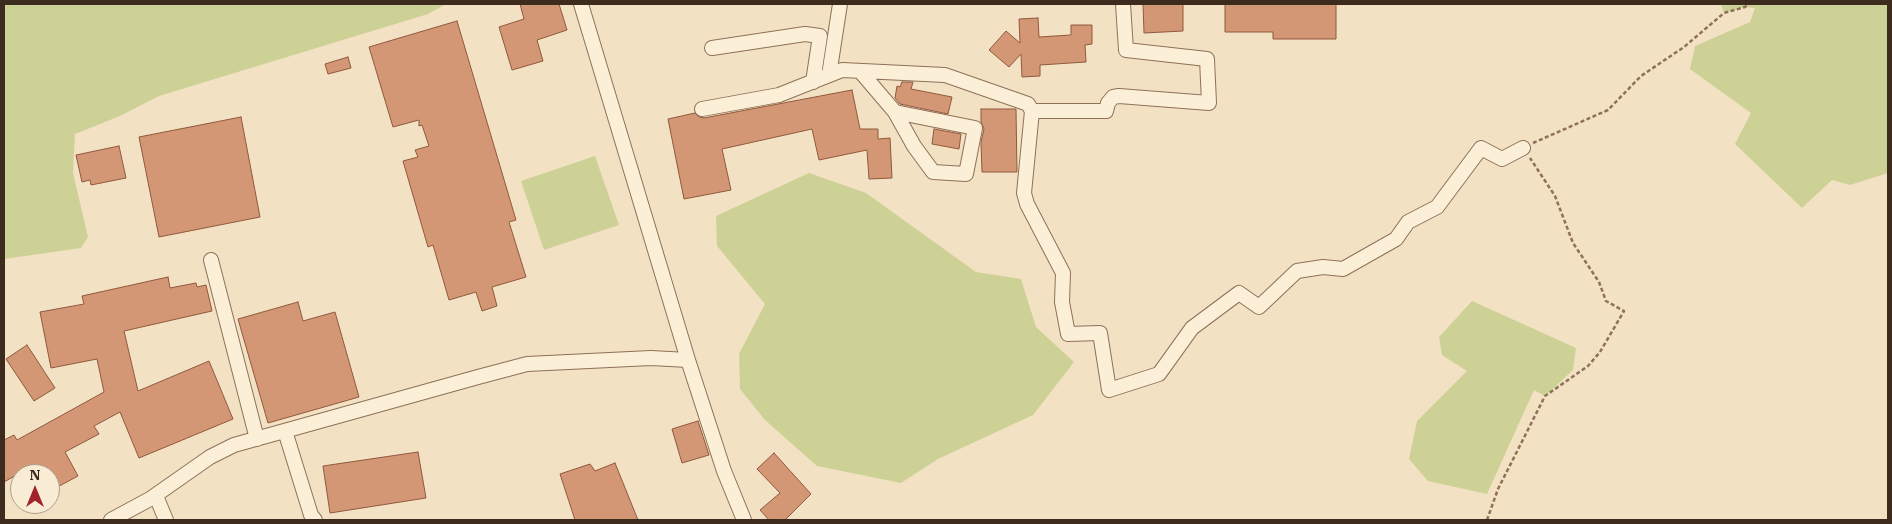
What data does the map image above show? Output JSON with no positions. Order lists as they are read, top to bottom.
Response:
{
  "north": "top"
}
